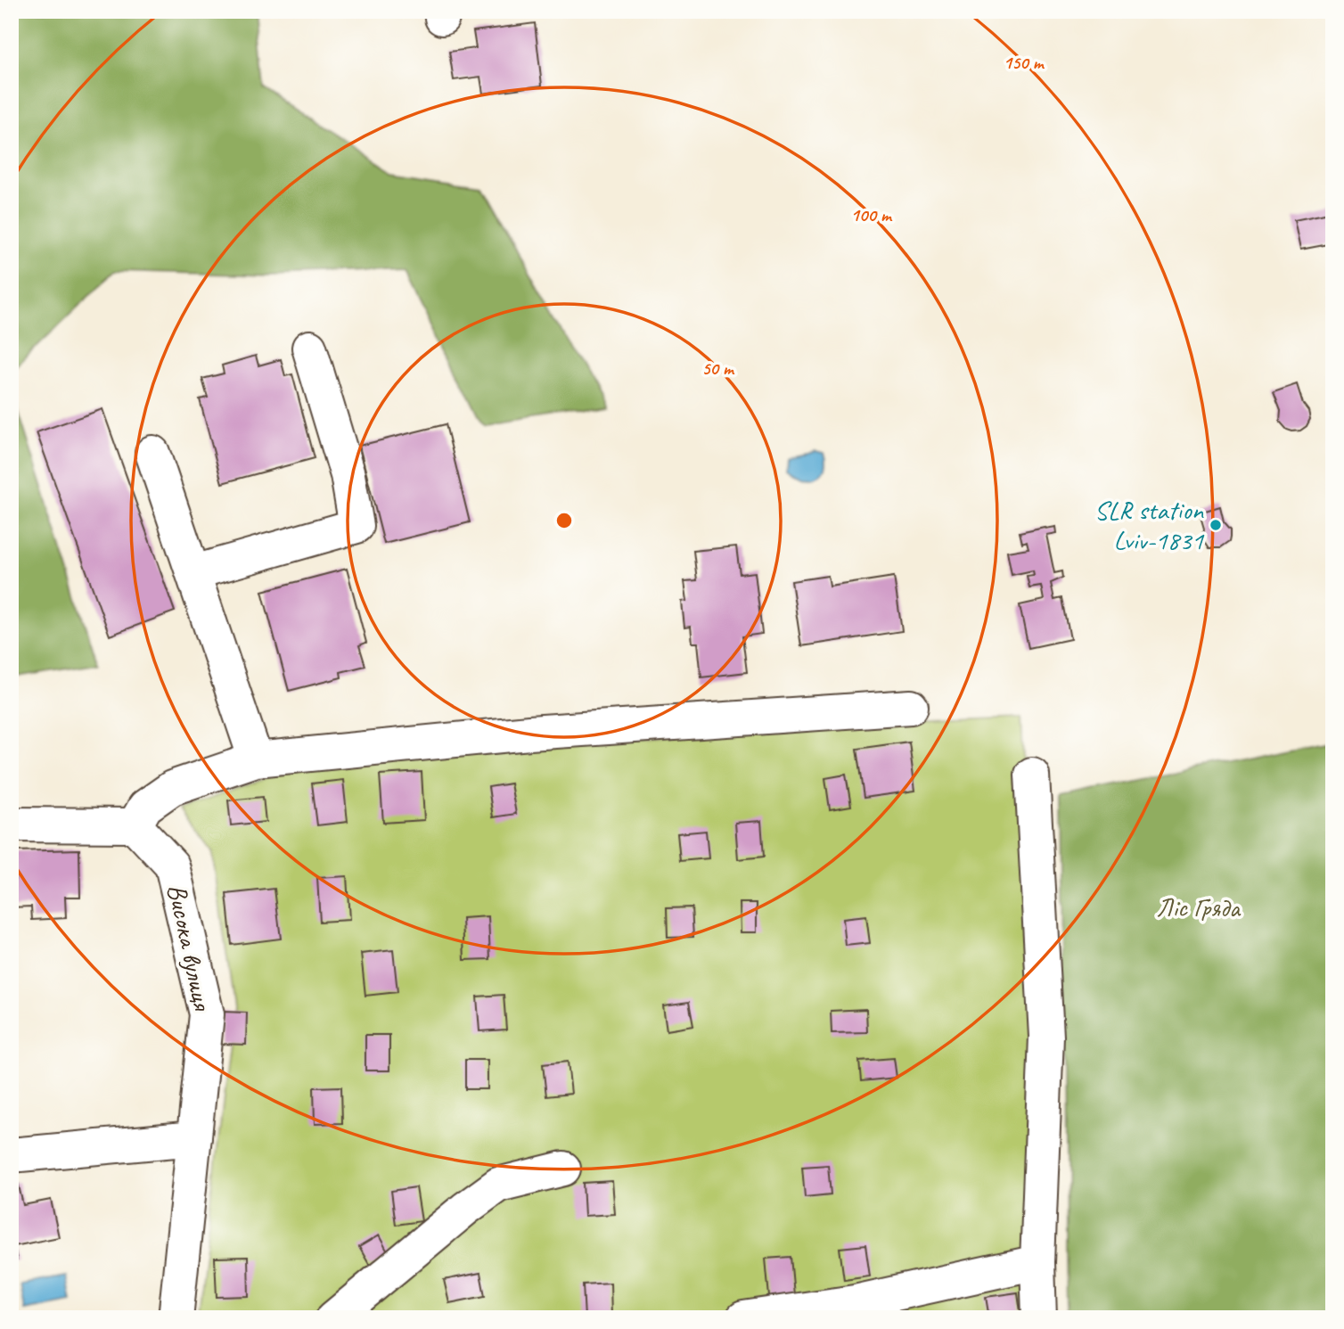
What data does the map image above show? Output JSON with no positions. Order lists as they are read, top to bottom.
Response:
{
  "streets": {
    "street": ["Висока вулиця"]
  },
  "parks": ["Ліс Гряда"],
  "places": ["SLR station Lviv-1831"],
  "rings": ["150 m", "100 m", "50 m"]
}
